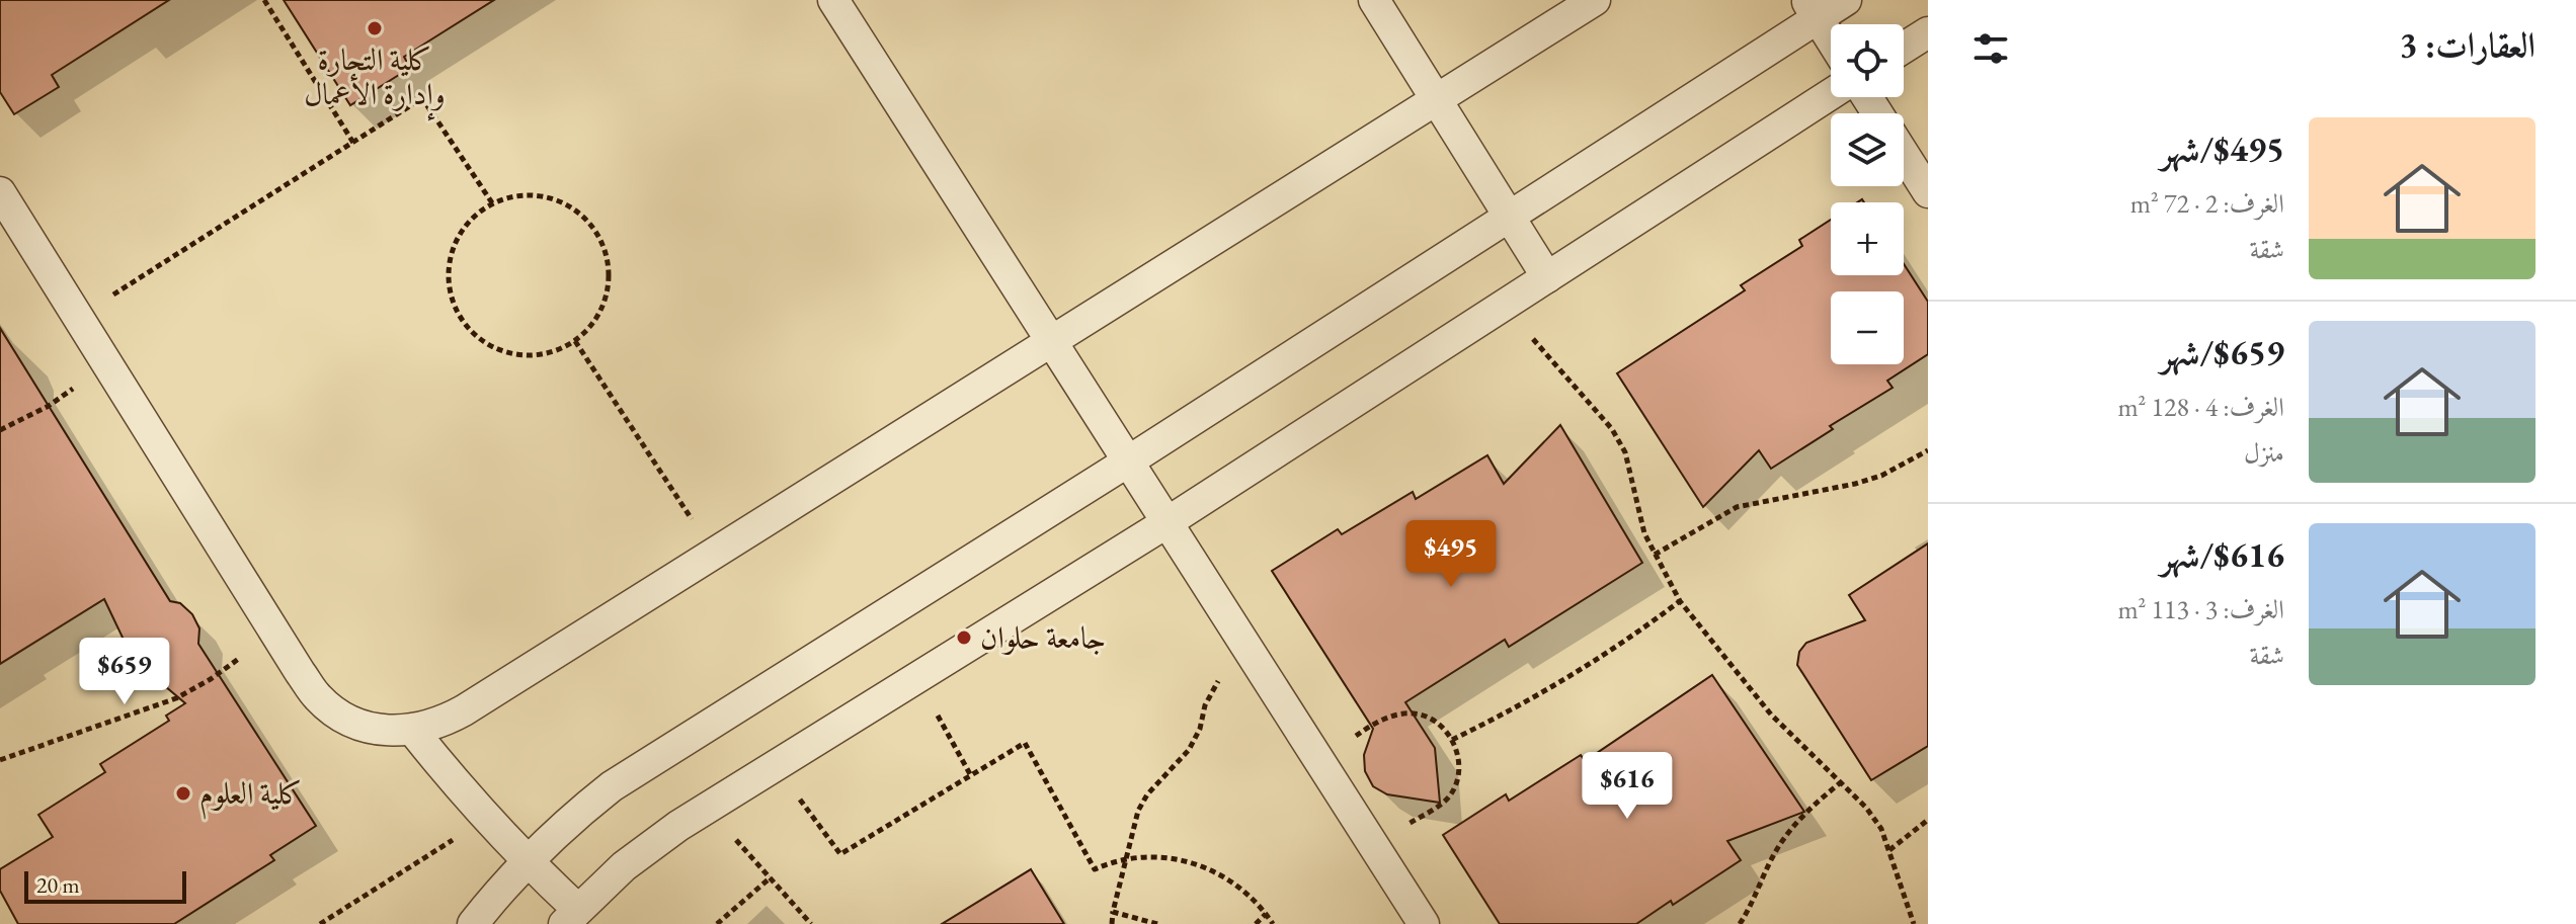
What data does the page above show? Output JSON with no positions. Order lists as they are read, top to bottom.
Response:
{
  "places": ["كلية التجارة وإدارة الأعمال", "جامعة حلوان", "كلية العلوم"],
  "scale_bar": "20 m",
  "page": {
    "heading": "العقارات: 3",
    "map_buttons": ["+", "−"],
    "list": [
      {
        "name": "$495/شهر",
        "note": "الغرف: 2 · 72 m² · شقة"
      },
      {
        "name": "$659/شهر",
        "note": "الغرف: 4 · 128 m² · منزل"
      },
      {
        "name": "$616/شهر",
        "note": "الغرف: 3 · 113 m² · شقة"
      }
    ],
    "price": ["$495", "$659", "$616"],
    "scale": "20 m"
  }
}
